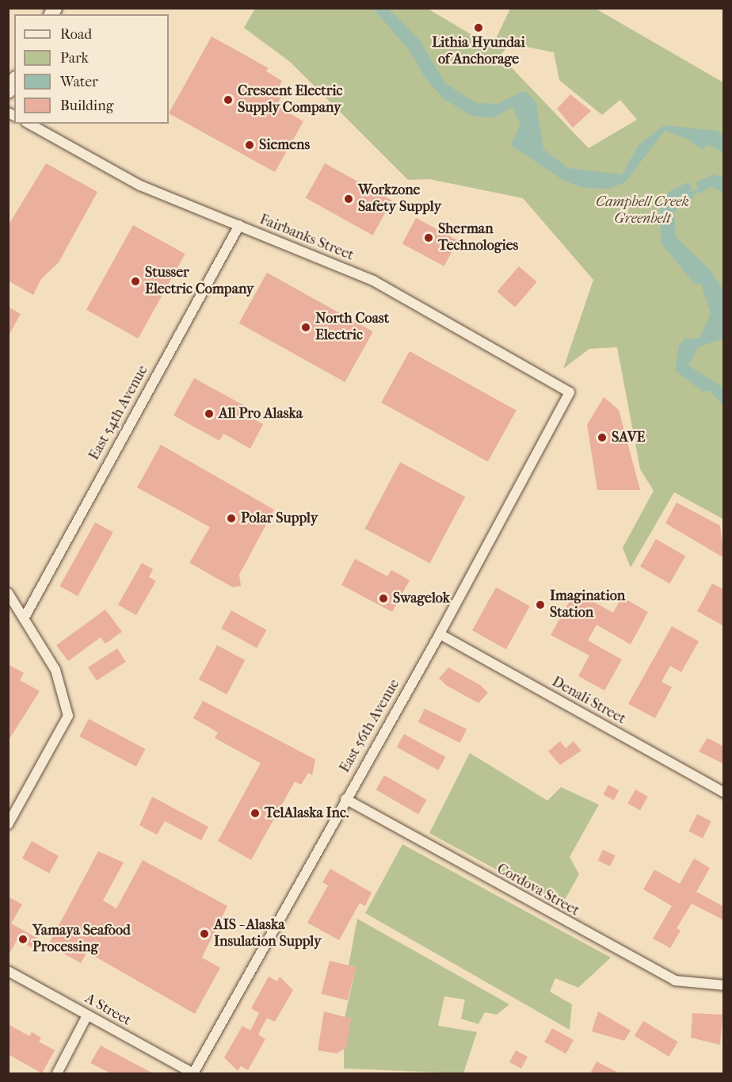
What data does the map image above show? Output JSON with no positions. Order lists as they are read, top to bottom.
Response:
{
  "streets": {
    "street": [
      "Fairbanks Street",
      "East 54th Avenue",
      "Denali Street",
      "East 56th Avenue",
      "Cordova Street",
      "A Street"
    ]
  },
  "crossings": [
    ["Fairbanks Street", "East 54th Avenue"],
    ["Fairbanks Street", "East 56th Avenue"],
    ["Denali Street", "East 56th Avenue"],
    ["East 56th Avenue", "Cordova Street"],
    ["East 56th Avenue", "A Street"]
  ],
  "parks": ["Campbell Creek Greenbelt"],
  "places": [
    "Lithia Hyundai of Anchorage",
    "Crescent Electric Supply Company",
    "Siemens",
    "Workzone Safety Supply",
    "Sherman Technologies",
    "Stusser Electric Company",
    "North Coast Electric",
    "All Pro Alaska",
    "SAVE",
    "Polar Supply",
    "Swagelok",
    "Imagination Station",
    "TelAlaska Inc.",
    "AIS - Alaska Insulation Supply",
    "Yamaya Seafood Processing"
  ],
  "legend": [
    "Road",
    "Park",
    "Water",
    "Building"
  ]
}
